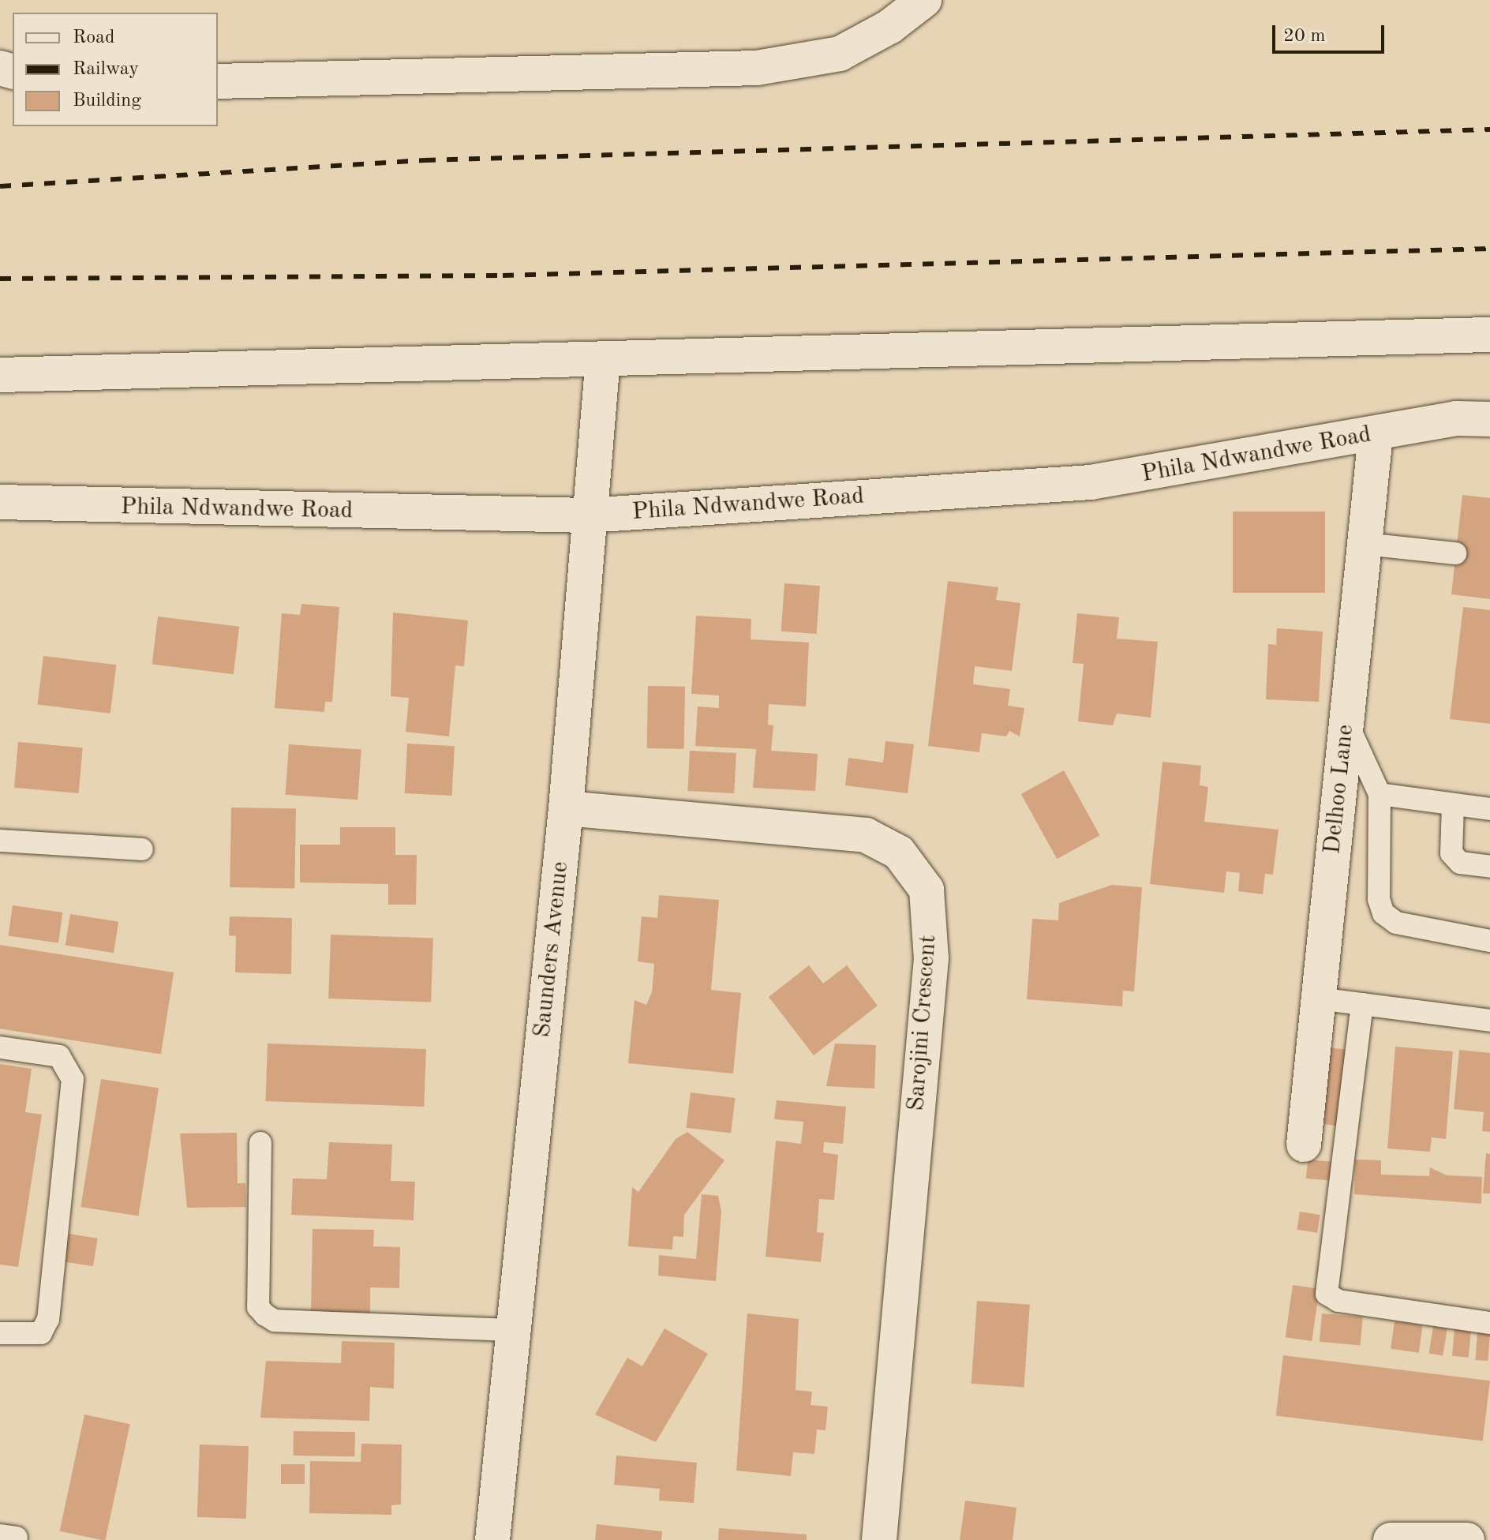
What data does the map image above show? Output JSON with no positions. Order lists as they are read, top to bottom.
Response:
{
  "streets": {
    "street": [
      "Phila Ndwandwe Road",
      "Delhoo Lane",
      "Saunders Avenue",
      "Sarojini Crescent"
    ]
  },
  "crossings": [
    ["Phila Ndwandwe Road", "Delhoo Lane"],
    ["Phila Ndwandwe Road", "Saunders Avenue"],
    ["Saunders Avenue", "Sarojini Crescent"]
  ],
  "legend": ["Road", "Railway", "Building"],
  "scale_bar": "20 m"
}
